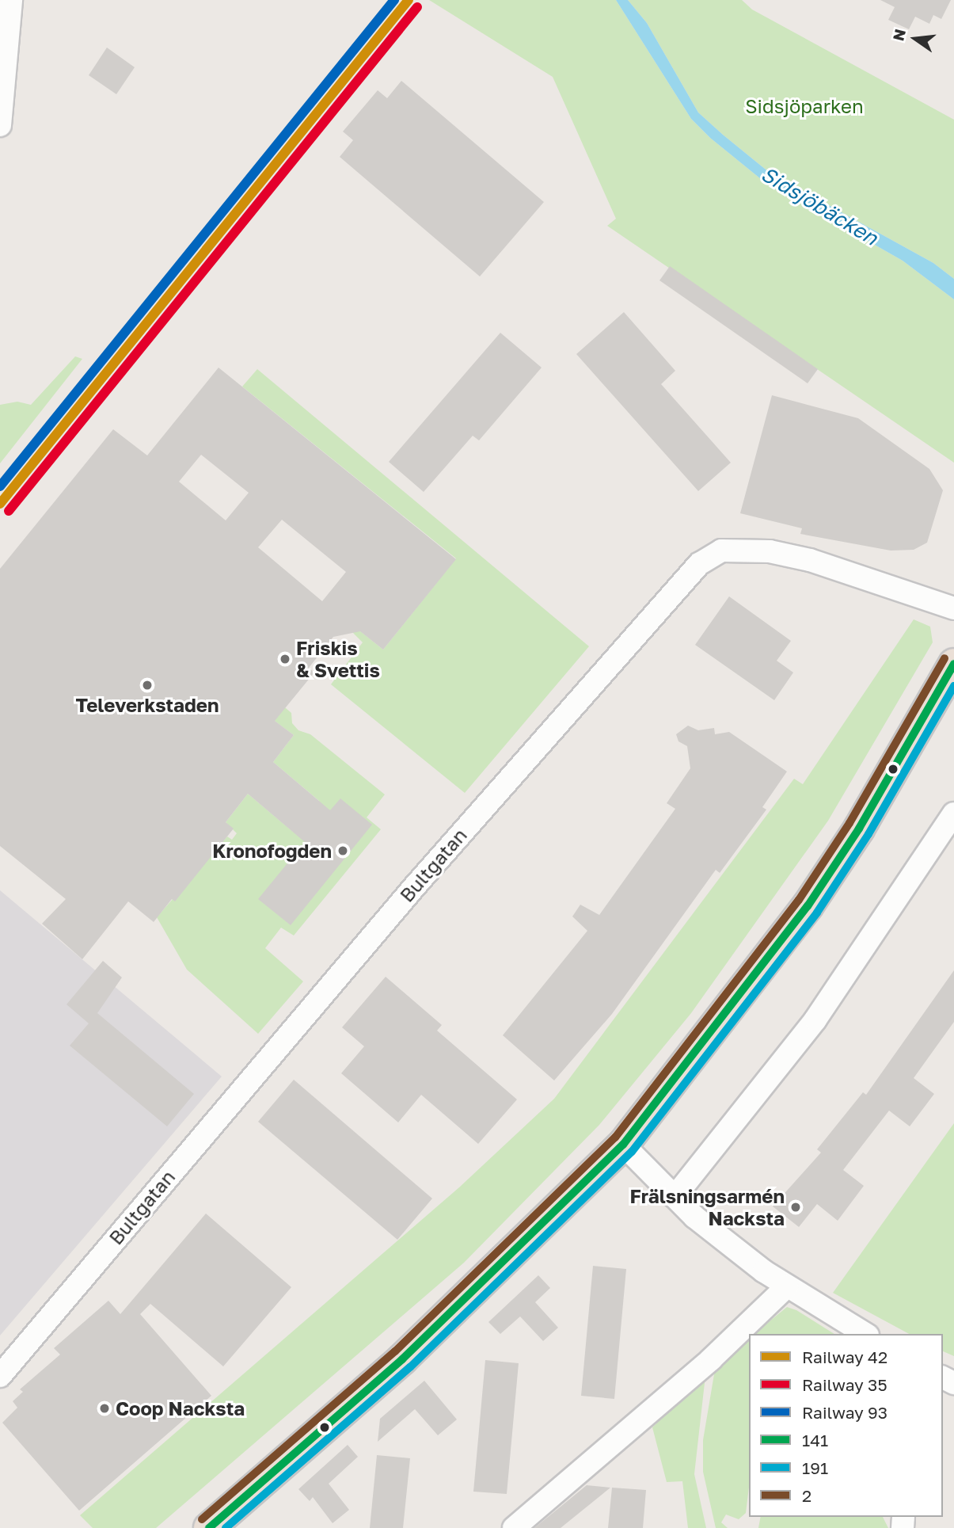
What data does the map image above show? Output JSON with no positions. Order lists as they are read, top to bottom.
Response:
{
  "streets": {
    "street": ["Bultgatan"]
  },
  "water": ["Sidsjöbäcken"],
  "parks": ["Sidsjöparken"],
  "places": [
    "Friskis & Svettis",
    "Televerkstaden",
    "Kronofogden",
    "Frälsningsarmén Nacksta",
    "Coop Nacksta"
  ],
  "lines": [
    "rail line 42",
    "rail line 93",
    "rail line 35",
    "transit line 2",
    "transit line 141",
    "transit line 191"
  ],
  "legend": [
    "Railway 42",
    "Railway 35",
    "Railway 93",
    "141",
    "191",
    "2"
  ],
  "north": "left"
}
